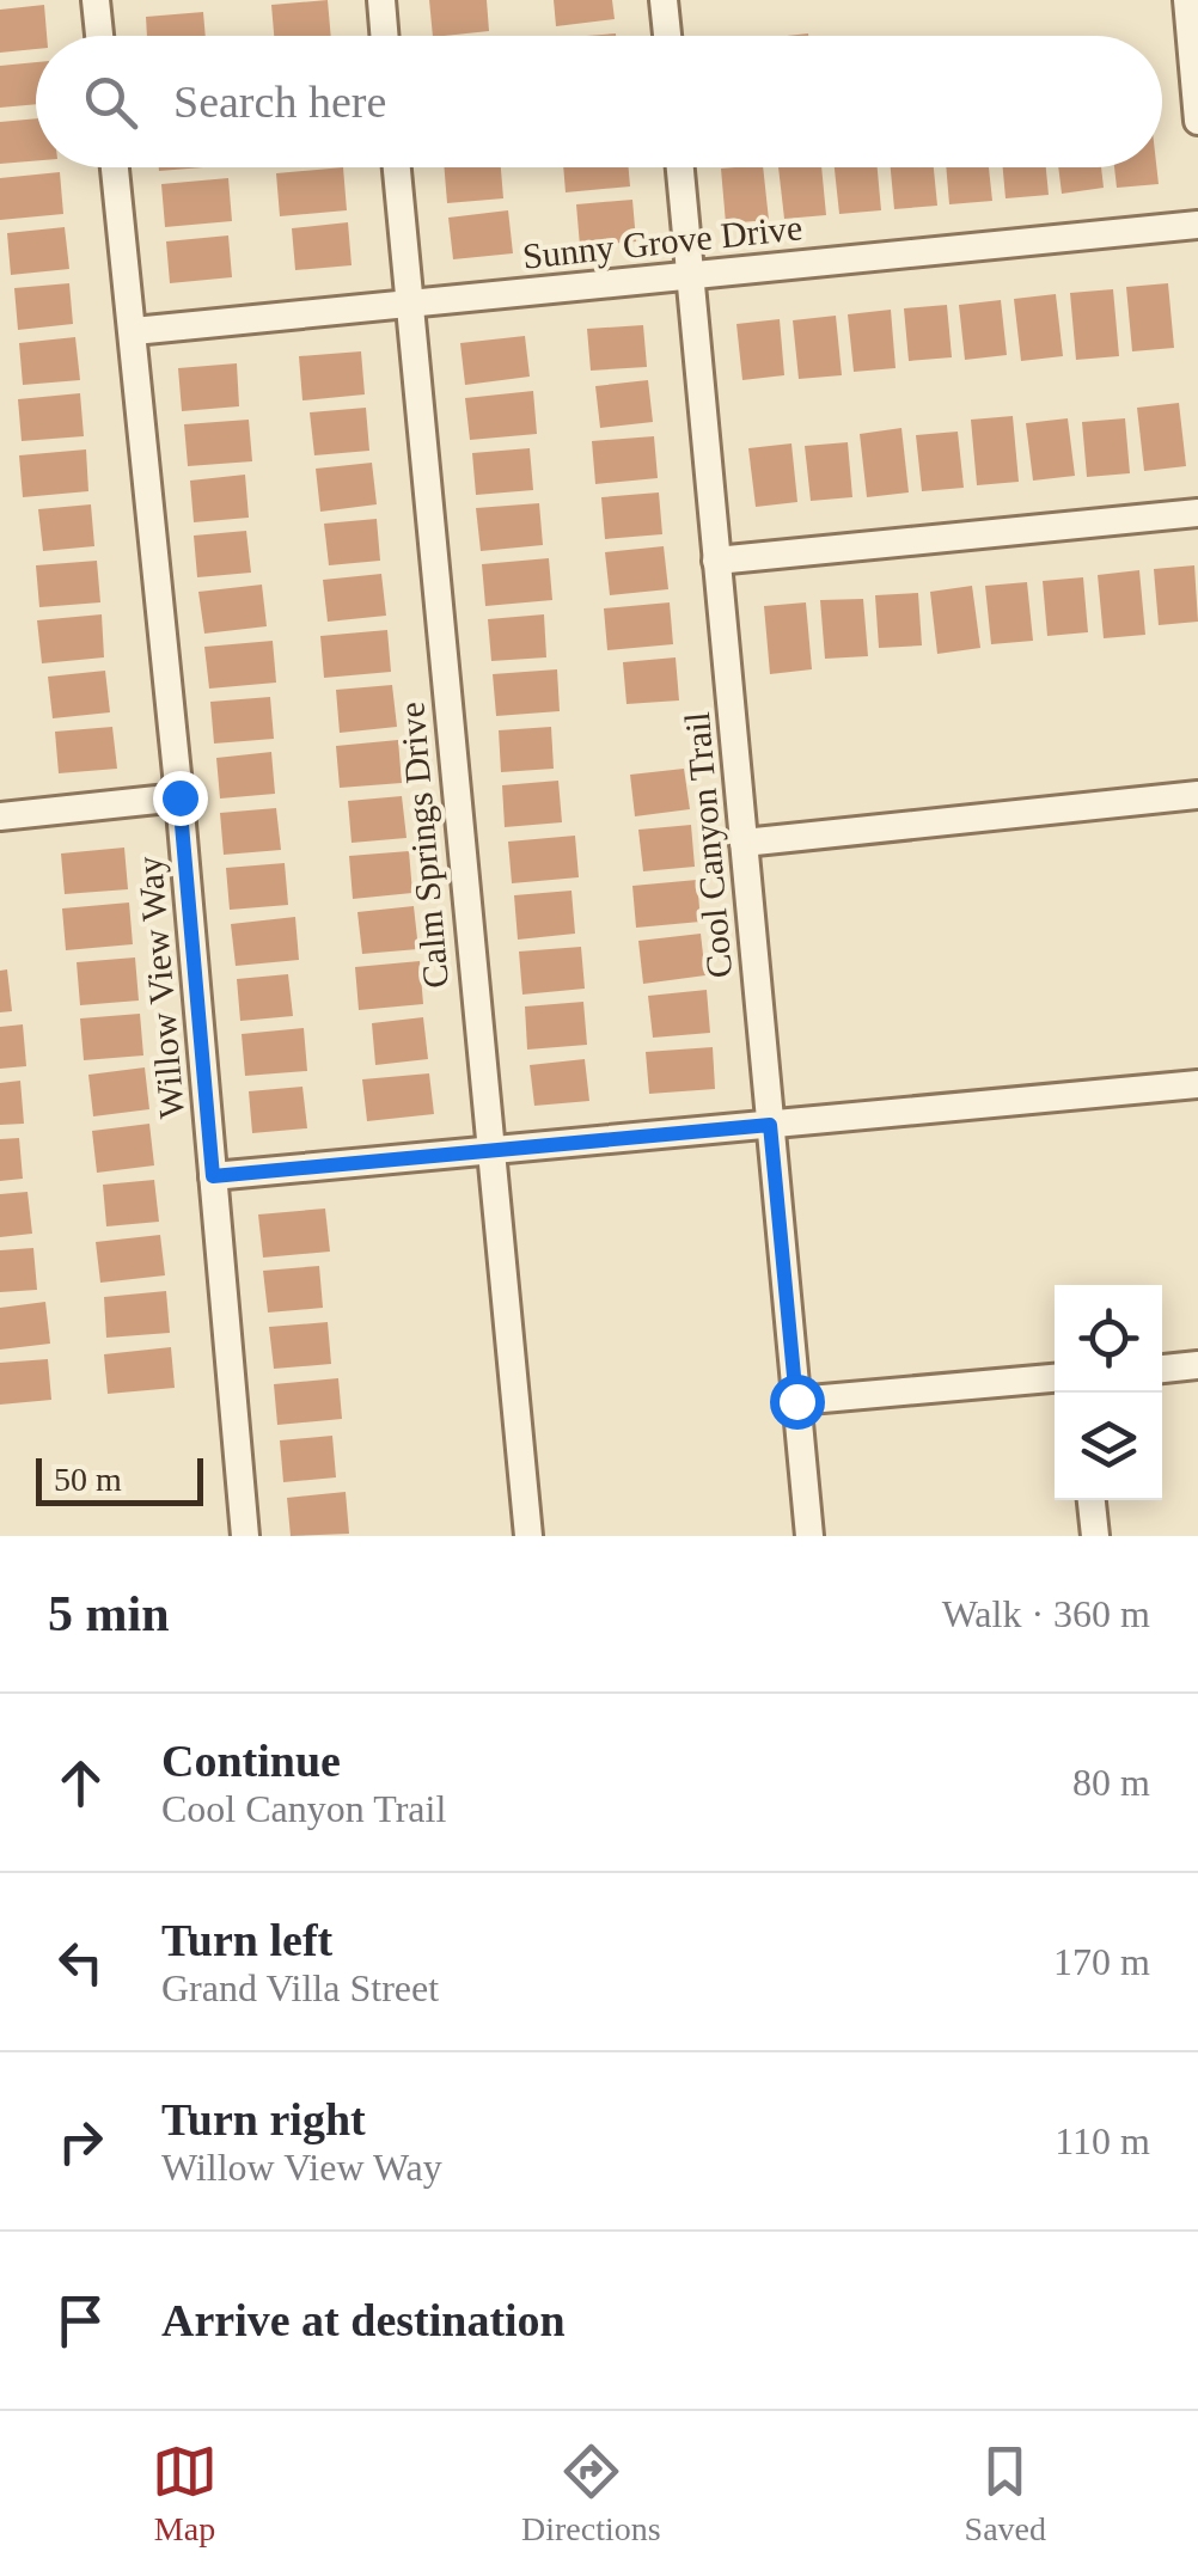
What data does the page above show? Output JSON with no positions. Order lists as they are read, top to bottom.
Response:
{
  "streets": {
    "street": [
      "Sunny Grove Drive",
      "Calm Springs Drive",
      "Cool Canyon Trail",
      "Willow View Way"
    ]
  },
  "crossings": [
    ["Sunny Grove Drive", "Calm Springs Drive"],
    ["Sunny Grove Drive", "Cool Canyon Trail"],
    ["Sunny Grove Drive", "Willow View Way"]
  ],
  "scale_bar": "50 m",
  "page": {
    "search": "Search here",
    "scale": "50 m",
    "heading": ["5 min", "Walk · 360 m"],
    "list": [
      ["Continue", "Cool Canyon Trail", "80 m"],
      ["Turn left", "Grand Villa Street", "170 m"],
      ["Turn right", "Willow View Way", "110 m"],
      "Arrive at destination"
    ],
    "nav": ["Map", "Directions", "Saved"]
  }
}
